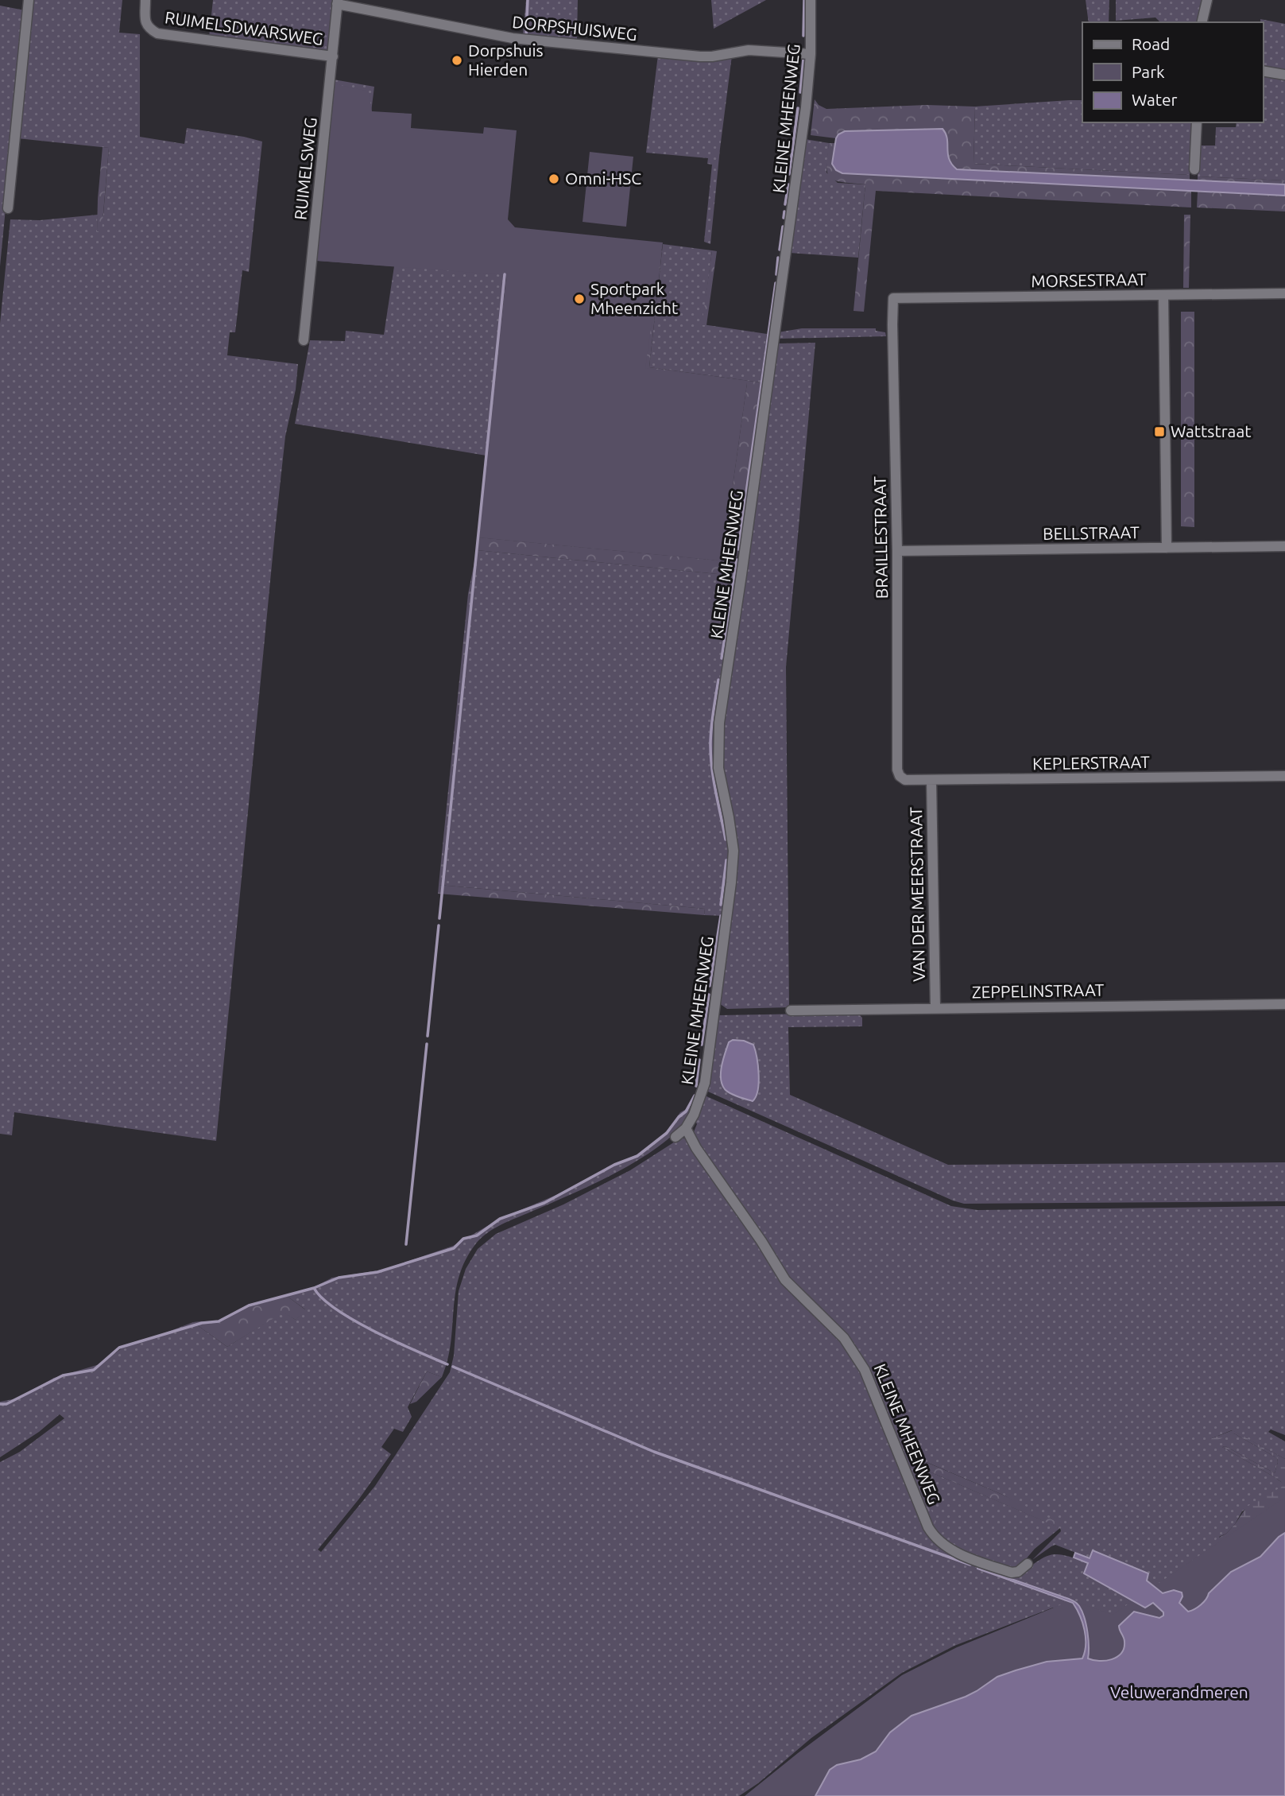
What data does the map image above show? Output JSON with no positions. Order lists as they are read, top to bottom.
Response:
{
  "streets": {
    "street": [
      "RUIMELSDWARSWEG",
      "DORPSHUISWEG",
      "KLEINE MHEENWEG",
      "RUIMELSWEG",
      "MORSESTRAAT",
      "BELLSTRAAT",
      "BRAILLESTRAAT",
      "KEPLERSTRAAT",
      "VAN DER MEERSTRAAT",
      "ZEPPELINSTRAAT"
    ]
  },
  "crossings": [
    ["RUIMELSDWARSWEG", "RUIMELSWEG"],
    ["DORPSHUISWEG", "KLEINE MHEENWEG"],
    ["DORPSHUISWEG", "RUIMELSWEG"],
    ["MORSESTRAAT", "BRAILLESTRAAT"],
    ["BELLSTRAAT", "BRAILLESTRAAT"],
    ["BRAILLESTRAAT", "KEPLERSTRAAT"],
    ["KEPLERSTRAAT", "VAN DER MEERSTRAAT"],
    ["VAN DER MEERSTRAAT", "ZEPPELINSTRAAT"]
  ],
  "parks": ["Veluwerandmeren"],
  "places": {
    "other": ["Dorpshuis Hierden", "Omni-HSC", "Sportpark Mheenzicht"],
    "transit": ["Wattstraat"]
  },
  "legend": ["Road", "Park", "Water"]
}
